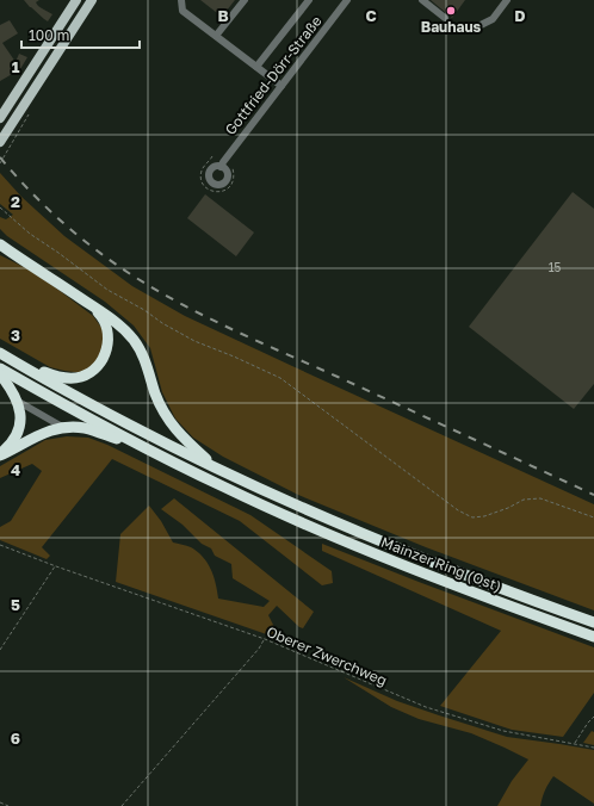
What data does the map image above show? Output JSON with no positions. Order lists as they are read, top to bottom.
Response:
{
  "streets": {
    "highway": ["Mainzer Ring (Ost)"],
    "street": ["Gottfried-Dörr-Straße"],
    "path": ["Oberer Zwerchweg"]
  },
  "places": ["Bauhaus"],
  "house_numbers": ["15"],
  "scale_bar": "100 m",
  "grid": {
    "columns": ["B", "C", "D"],
    "rows": [
      "1",
      "2",
      "3",
      "4",
      "5",
      "6"
    ]
  }
}
